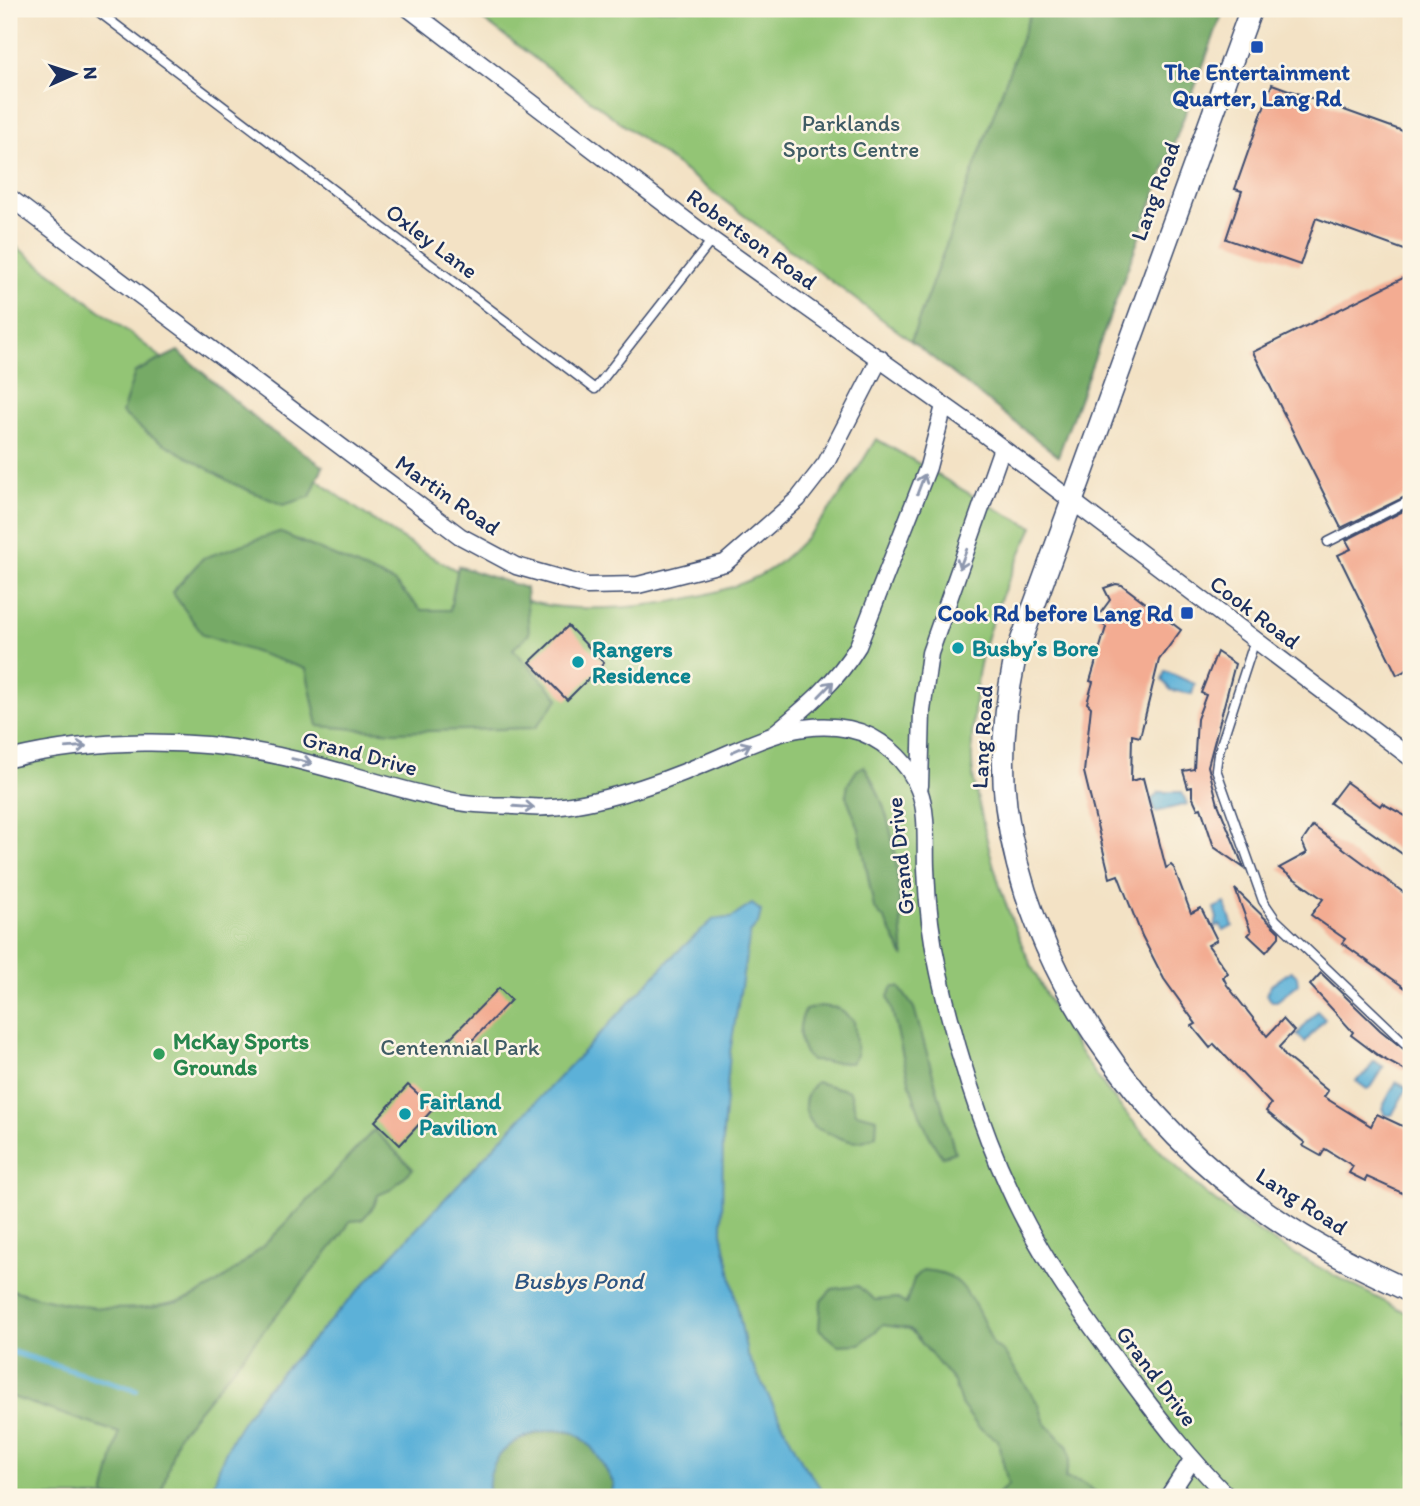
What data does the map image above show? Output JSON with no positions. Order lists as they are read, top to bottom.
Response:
{
  "streets": {
    "street": [
      "Lang Road",
      "Robertson Road",
      "Martin Road",
      "Cook Road",
      "Grand Drive"
    ],
    "lane": ["Oxley Lane"]
  },
  "crossings": [
    ["Lang Road", "Robertson Road"],
    ["Lang Road", "Cook Road"],
    ["Robertson Road", "Oxley Lane"],
    ["Robertson Road", "Martin Road"],
    ["Robertson Road", "Cook Road"]
  ],
  "one_way": ["Grand Drive"],
  "water": ["Busbys Pond"],
  "parks": ["Parklands Sports Centre", "Centennial Park"],
  "places": {
    "transit": ["The Entertainment Quarter, Lang Rd", "Cook Rd before Lang Rd"],
    "other": [
      "Busby’s Bore",
      "Rangers Residence",
      "McKay Sports Grounds",
      "Fairland Pavilion"
    ]
  },
  "north": "right"
}
